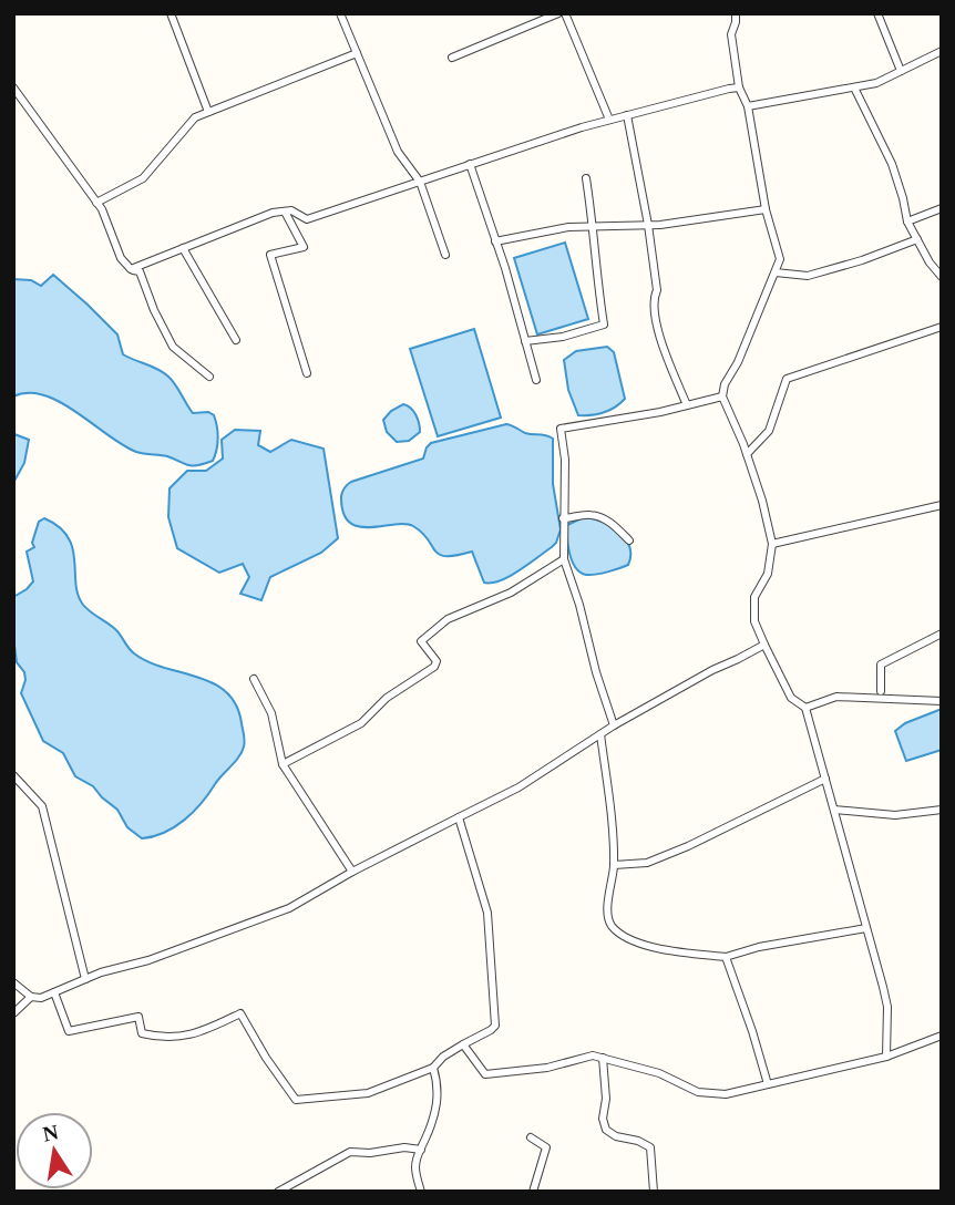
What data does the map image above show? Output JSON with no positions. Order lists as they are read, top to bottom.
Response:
{
  "north": "top"
}
